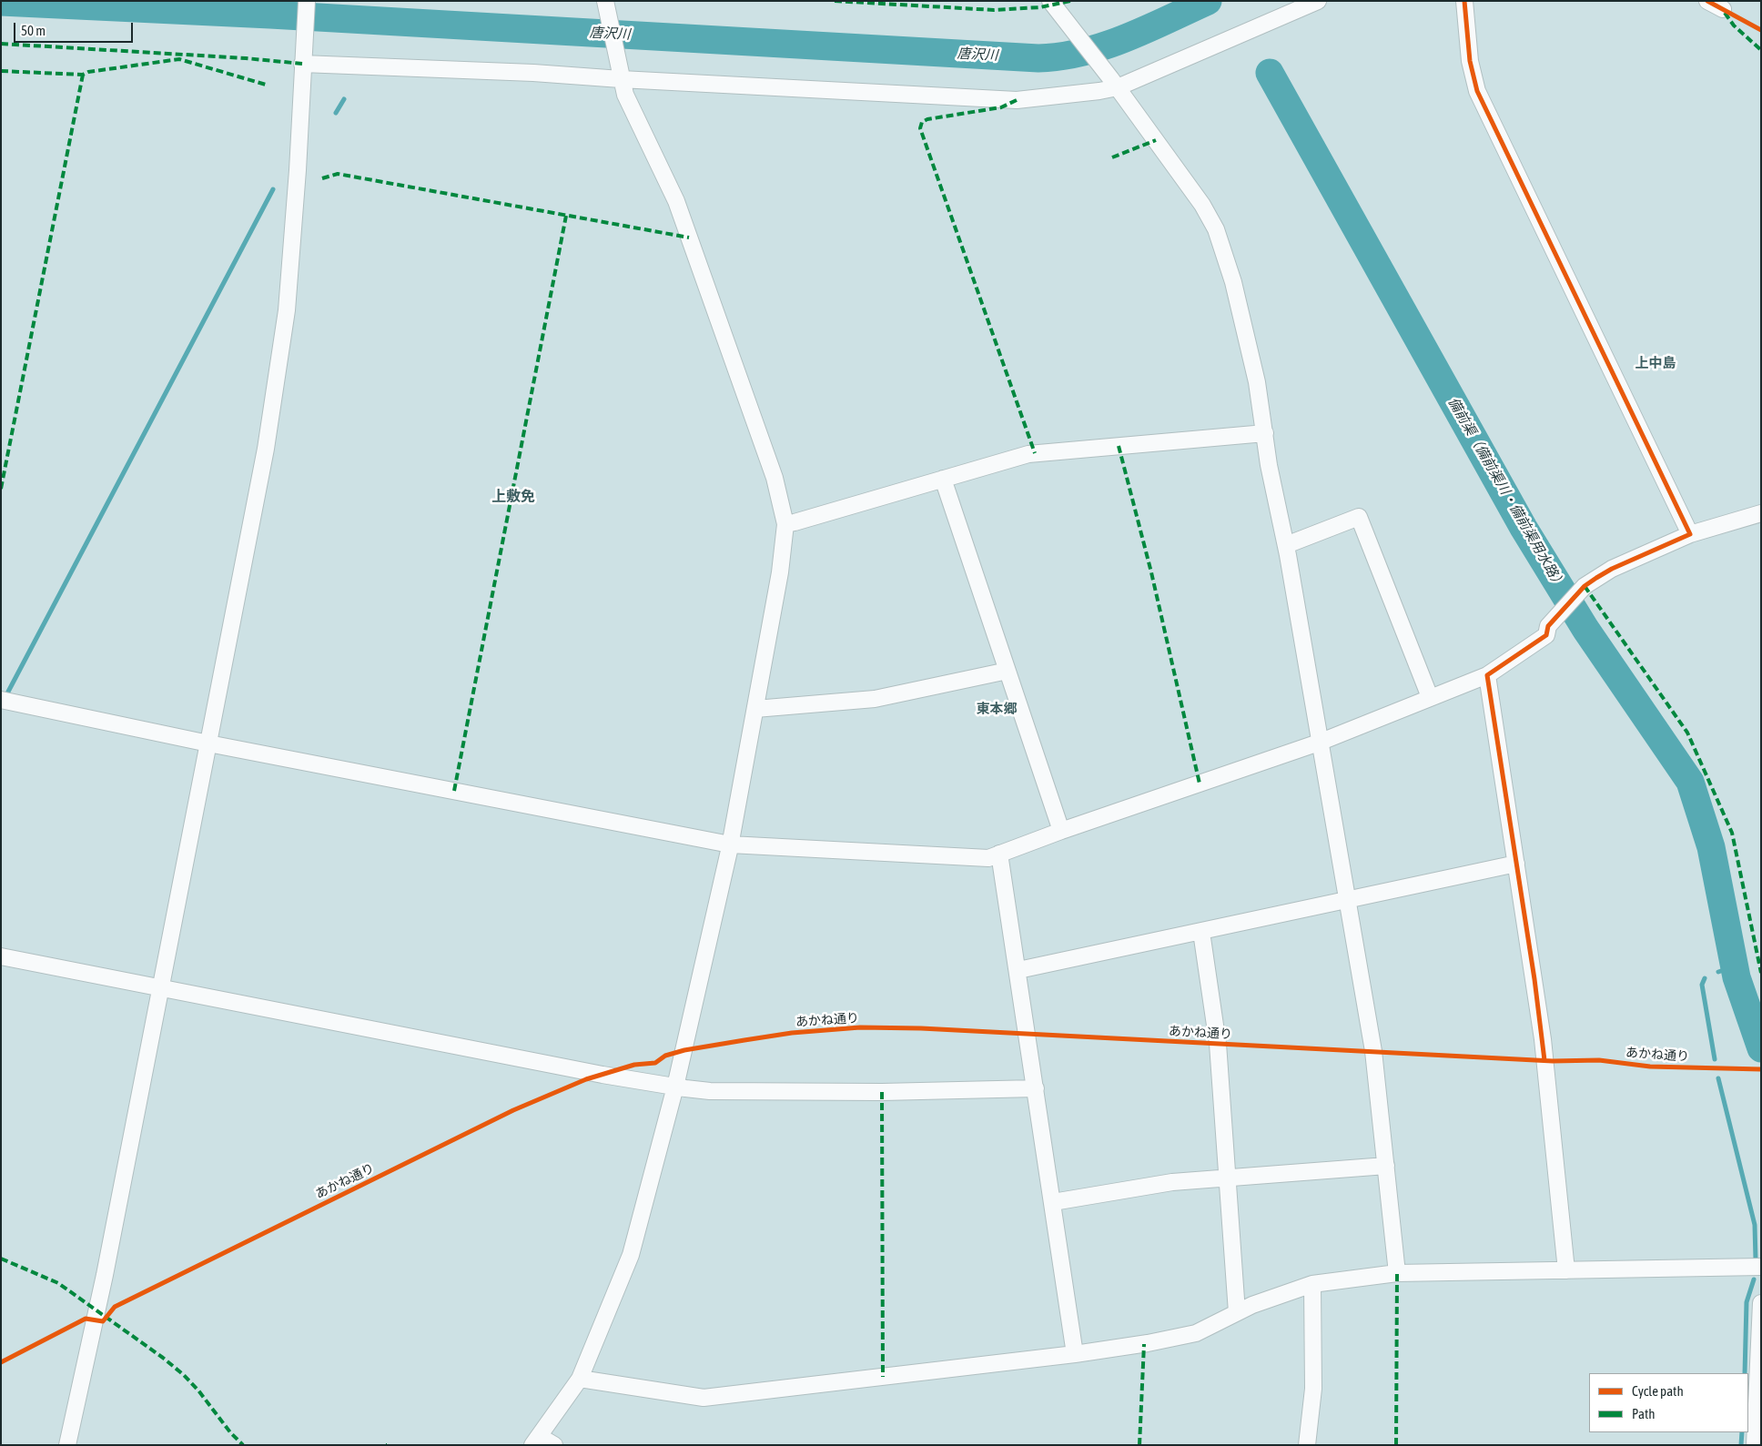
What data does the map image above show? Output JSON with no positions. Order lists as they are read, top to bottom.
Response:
{
  "streets": {
    "cycle path": ["あかね通り"]
  },
  "districts": ["上中島", "上敷免", "東本郷"],
  "water": ["唐沢川", "備前渠（備前渠川・備前渠用水路）"],
  "legend": ["Cycle path", "Path"],
  "scale_bar": "50 m"
}
